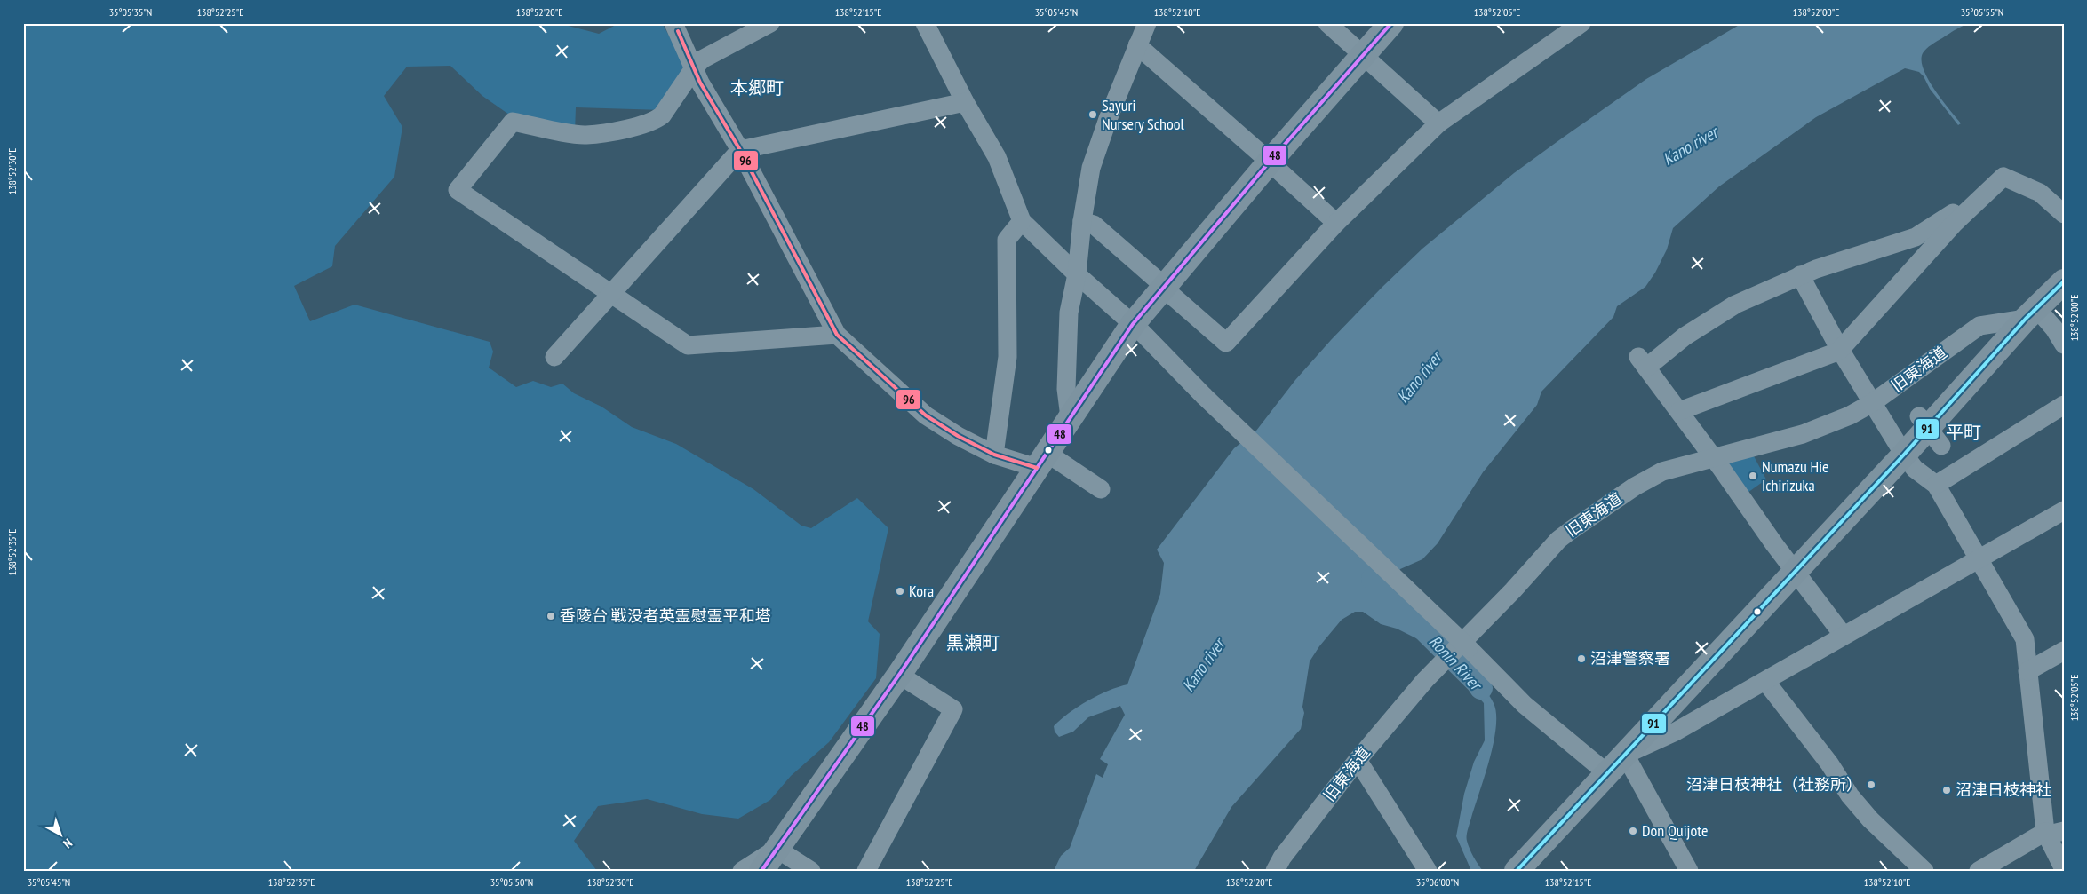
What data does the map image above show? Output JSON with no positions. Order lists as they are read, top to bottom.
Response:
{
  "streets": {
    "street": ["旧東海道"]
  },
  "districts": ["本郷町", "平町", "黒瀬町"],
  "water": ["Kano river", "Ronin River"],
  "places": [
    "Sayuri Nursery School",
    "Numazu Hie Ichirizuka",
    "Kora",
    "香陵台 戦没者英霊慰霊平和塔",
    "沼津警察署",
    "沼津日枝神社（社務所）",
    "沼津日枝神社",
    "Don Quijote"
  ],
  "lines": ["transit line 48", "transit line 96", "transit line 91"],
  "north": "bottom right",
  "coordinates": [
    "35°05'35\"N",
    "138°52'25\"E",
    "138°52'20\"E",
    "138°52'15\"E",
    "35°05'45\"N",
    "138°52'10\"E",
    "138°52'05\"E",
    "138°52'00\"E",
    "35°05'55\"N",
    "138°52'30\"E",
    "138°52'35\"E",
    "35°05'50\"N",
    "35°06'00\"N"
  ]
}
